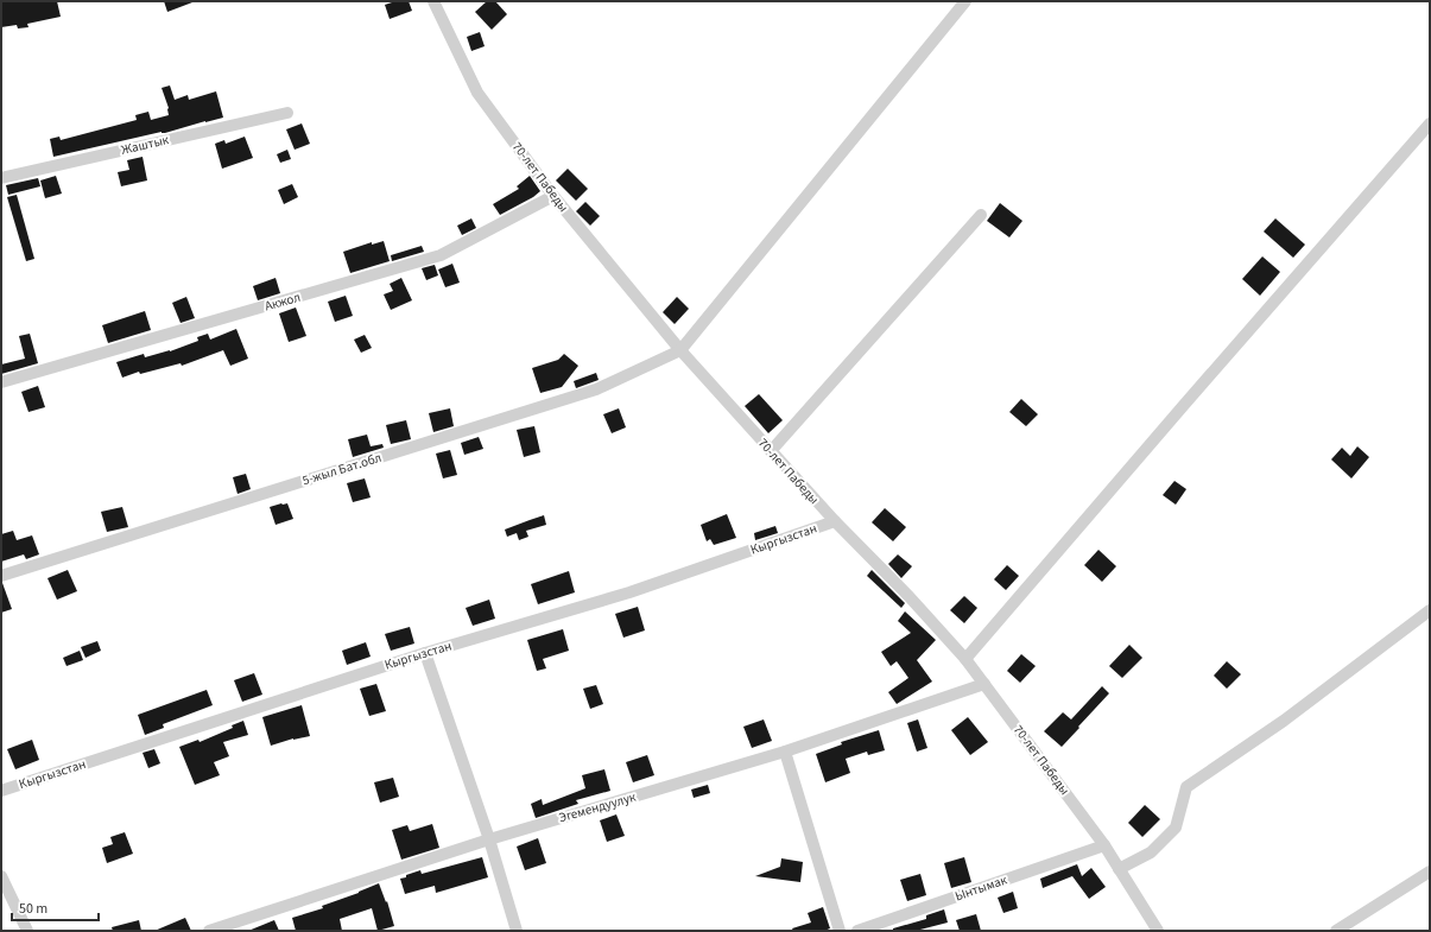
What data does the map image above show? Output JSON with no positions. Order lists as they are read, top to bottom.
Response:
{
  "streets": {
    "street": [
      "Жаштык",
      "70-лет Пабеды",
      "Акжол",
      "5-жыл Бат.обл",
      "Кыргызстан",
      "Эгемендуулук",
      "Ынтымак"
    ]
  },
  "crossings": [
    ["70-лет Пабеды", "Акжол"],
    ["70-лет Пабеды", "5-жыл Бат.обл"],
    ["70-лет Пабеды", "Кыргызстан"],
    ["70-лет Пабеды", "Эгемендуулук"],
    ["70-лет Пабеды", "Ынтымак"]
  ],
  "scale_bar": "50 m"
}
